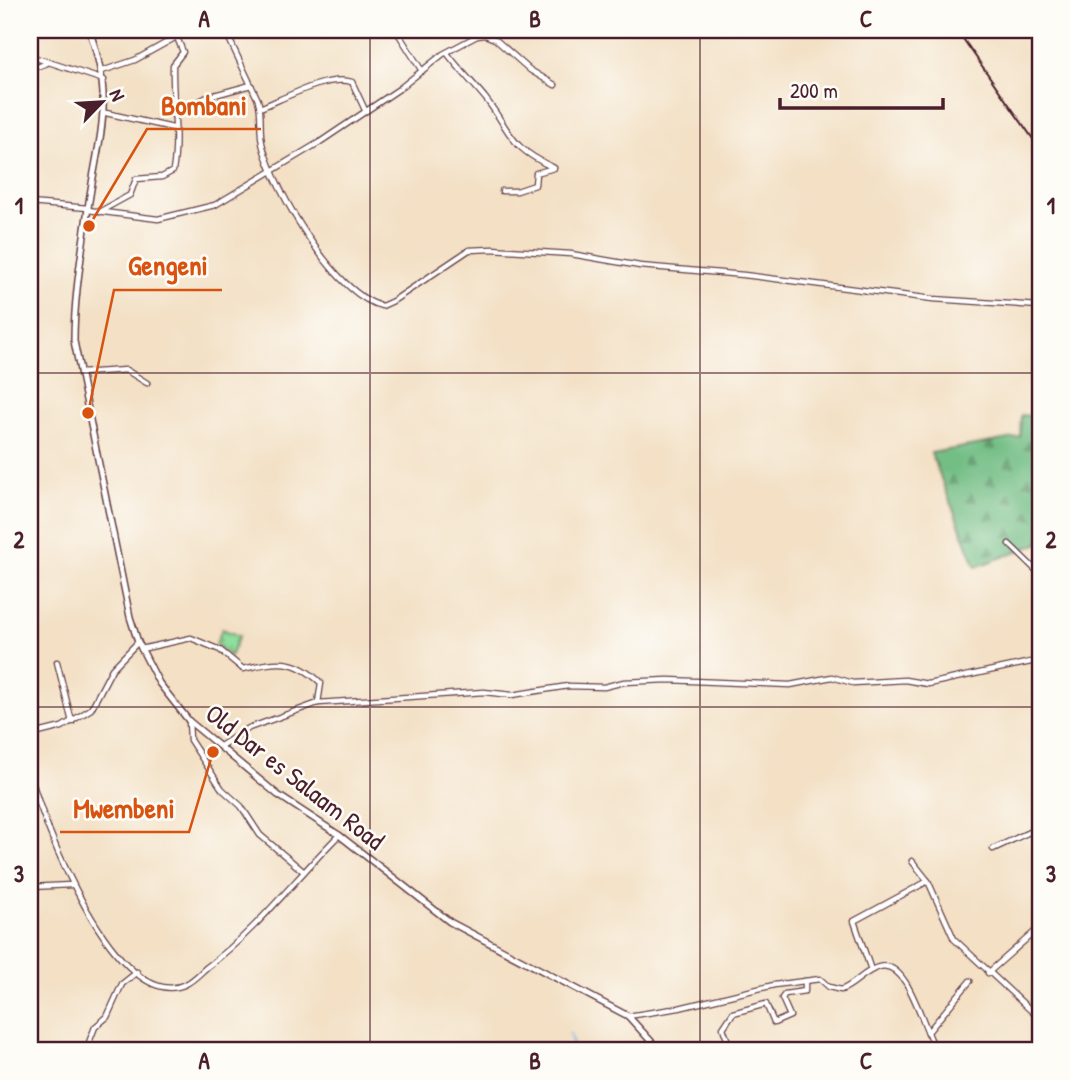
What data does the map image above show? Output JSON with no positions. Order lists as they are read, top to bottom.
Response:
{
  "streets": {
    "street": ["Old Dar es Salaam Road"]
  },
  "places": ["Bombani", "Gengeni", "Mwembeni"],
  "scale_bar": "200 m",
  "north": "top right",
  "grid": {
    "columns": ["A", "B", "C"],
    "rows": ["1", "2", "3"]
  }
}
